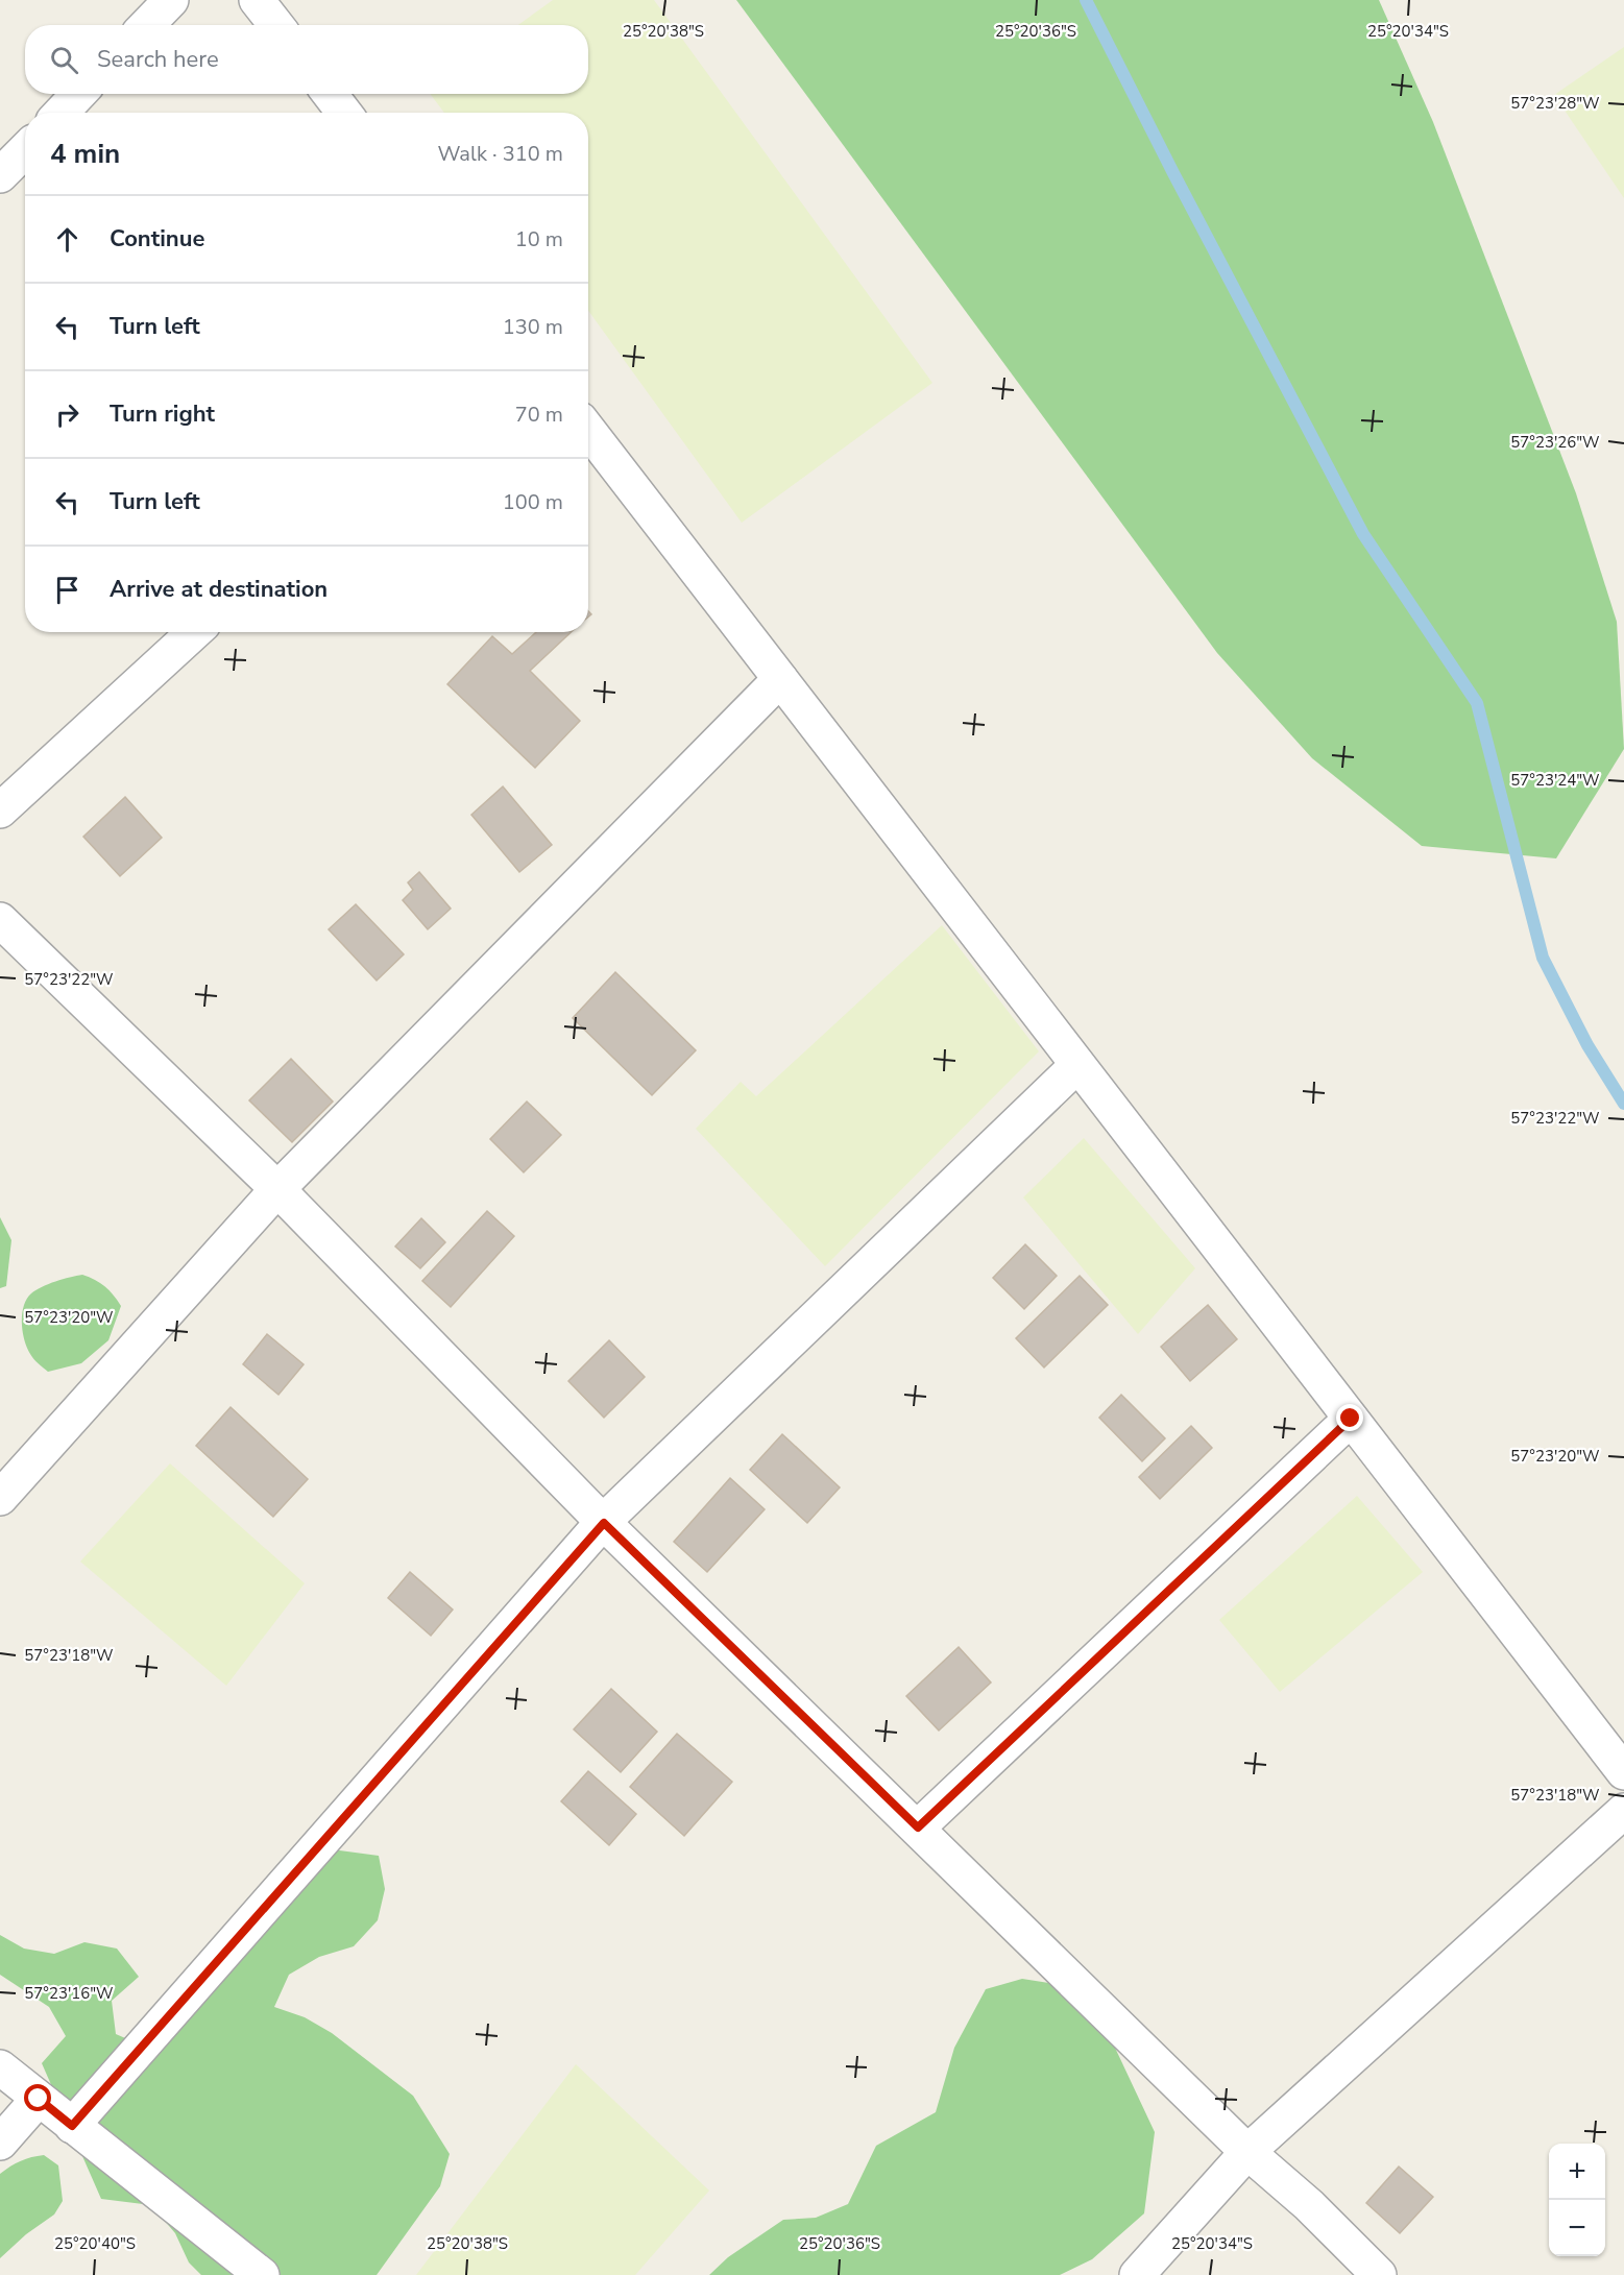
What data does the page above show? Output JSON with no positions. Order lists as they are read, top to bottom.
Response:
{
  "page": {
    "search": "Search here",
    "heading": ["4 min", "Walk · 310 m"],
    "list": [
      ["Continue", "10 m"],
      ["Turn left", "130 m"],
      ["Turn right", "70 m"],
      ["Turn left", "100 m"],
      "Arrive at destination"
    ],
    "map_buttons": ["+", "−"]
  },
  "coordinates": [
    "25°20'38\"S",
    "25°20'34\"S",
    "25°20'36\"S",
    "57°23'28\"W",
    "57°23'26\"W",
    "57°23'24\"W",
    "57°23'22\"W",
    "57°23'20\"W",
    "57°23'18\"W",
    "57°23'16\"W",
    "25°20'40\"S"
  ]
}
